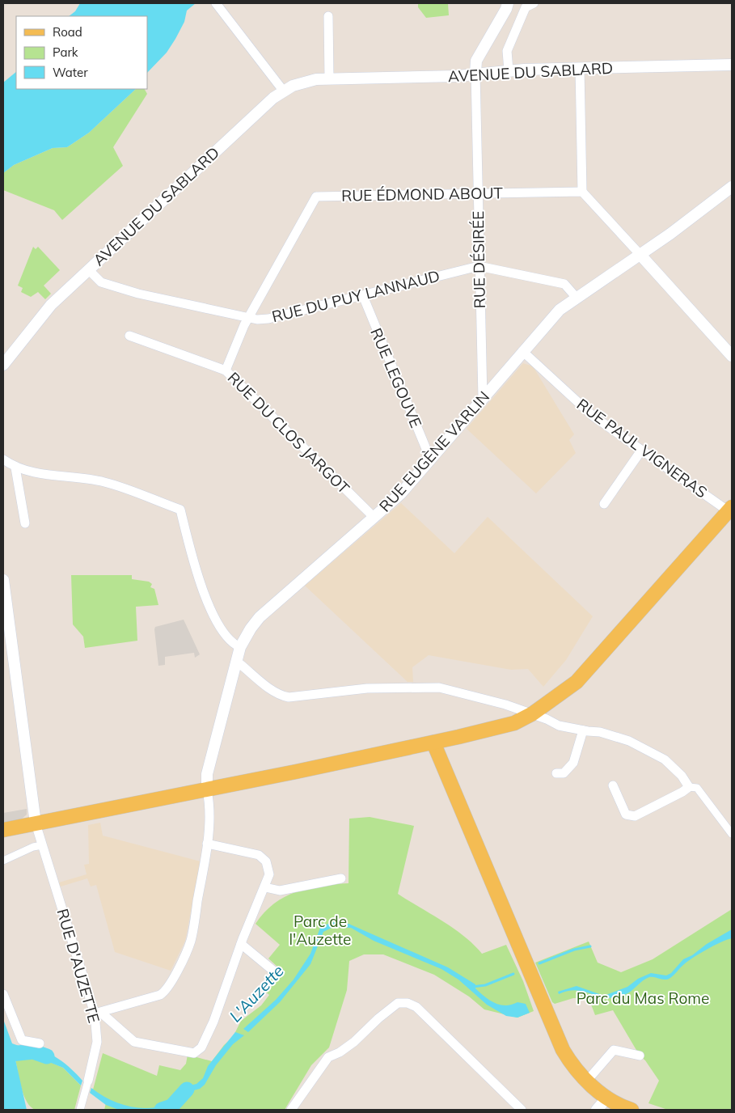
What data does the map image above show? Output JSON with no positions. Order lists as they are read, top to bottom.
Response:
{
  "streets": {
    "street": [
      "AVENUE DU SABLARD",
      "RUE ÉDMOND ABOUT",
      "RUE DÉSIRÉE",
      "RUE DU PUY LANNAUD",
      "RUE LEGOUVE",
      "RUE DU CLOS JARGOT",
      "RUE PAUL VIGNERAS",
      "RUE EUGÈNE VARLIN",
      "RUE D'AUZETTE"
    ]
  },
  "crossings": [
    ["AVENUE DU SABLARD", "RUE DÉSIRÉE"],
    ["AVENUE DU SABLARD", "RUE DU PUY LANNAUD"],
    ["RUE ÉDMOND ABOUT", "RUE DÉSIRÉE"],
    ["RUE ÉDMOND ABOUT", "RUE DU PUY LANNAUD"],
    ["RUE ÉDMOND ABOUT", "RUE DU CLOS JARGOT"],
    ["RUE DÉSIRÉE", "RUE DU PUY LANNAUD"],
    ["RUE DÉSIRÉE", "RUE EUGÈNE VARLIN"],
    ["RUE DU PUY LANNAUD", "RUE LEGOUVE"],
    ["RUE DU PUY LANNAUD", "RUE DU CLOS JARGOT"],
    ["RUE DU PUY LANNAUD", "RUE EUGÈNE VARLIN"],
    ["RUE LEGOUVE", "RUE EUGÈNE VARLIN"],
    ["RUE DU CLOS JARGOT", "RUE EUGÈNE VARLIN"],
    ["RUE PAUL VIGNERAS", "RUE EUGÈNE VARLIN"]
  ],
  "water": ["L'Auzette"],
  "parks": ["Parc de l'Auzette", "Parc du Mas Rome"],
  "legend": ["Road", "Park", "Water"]
}
